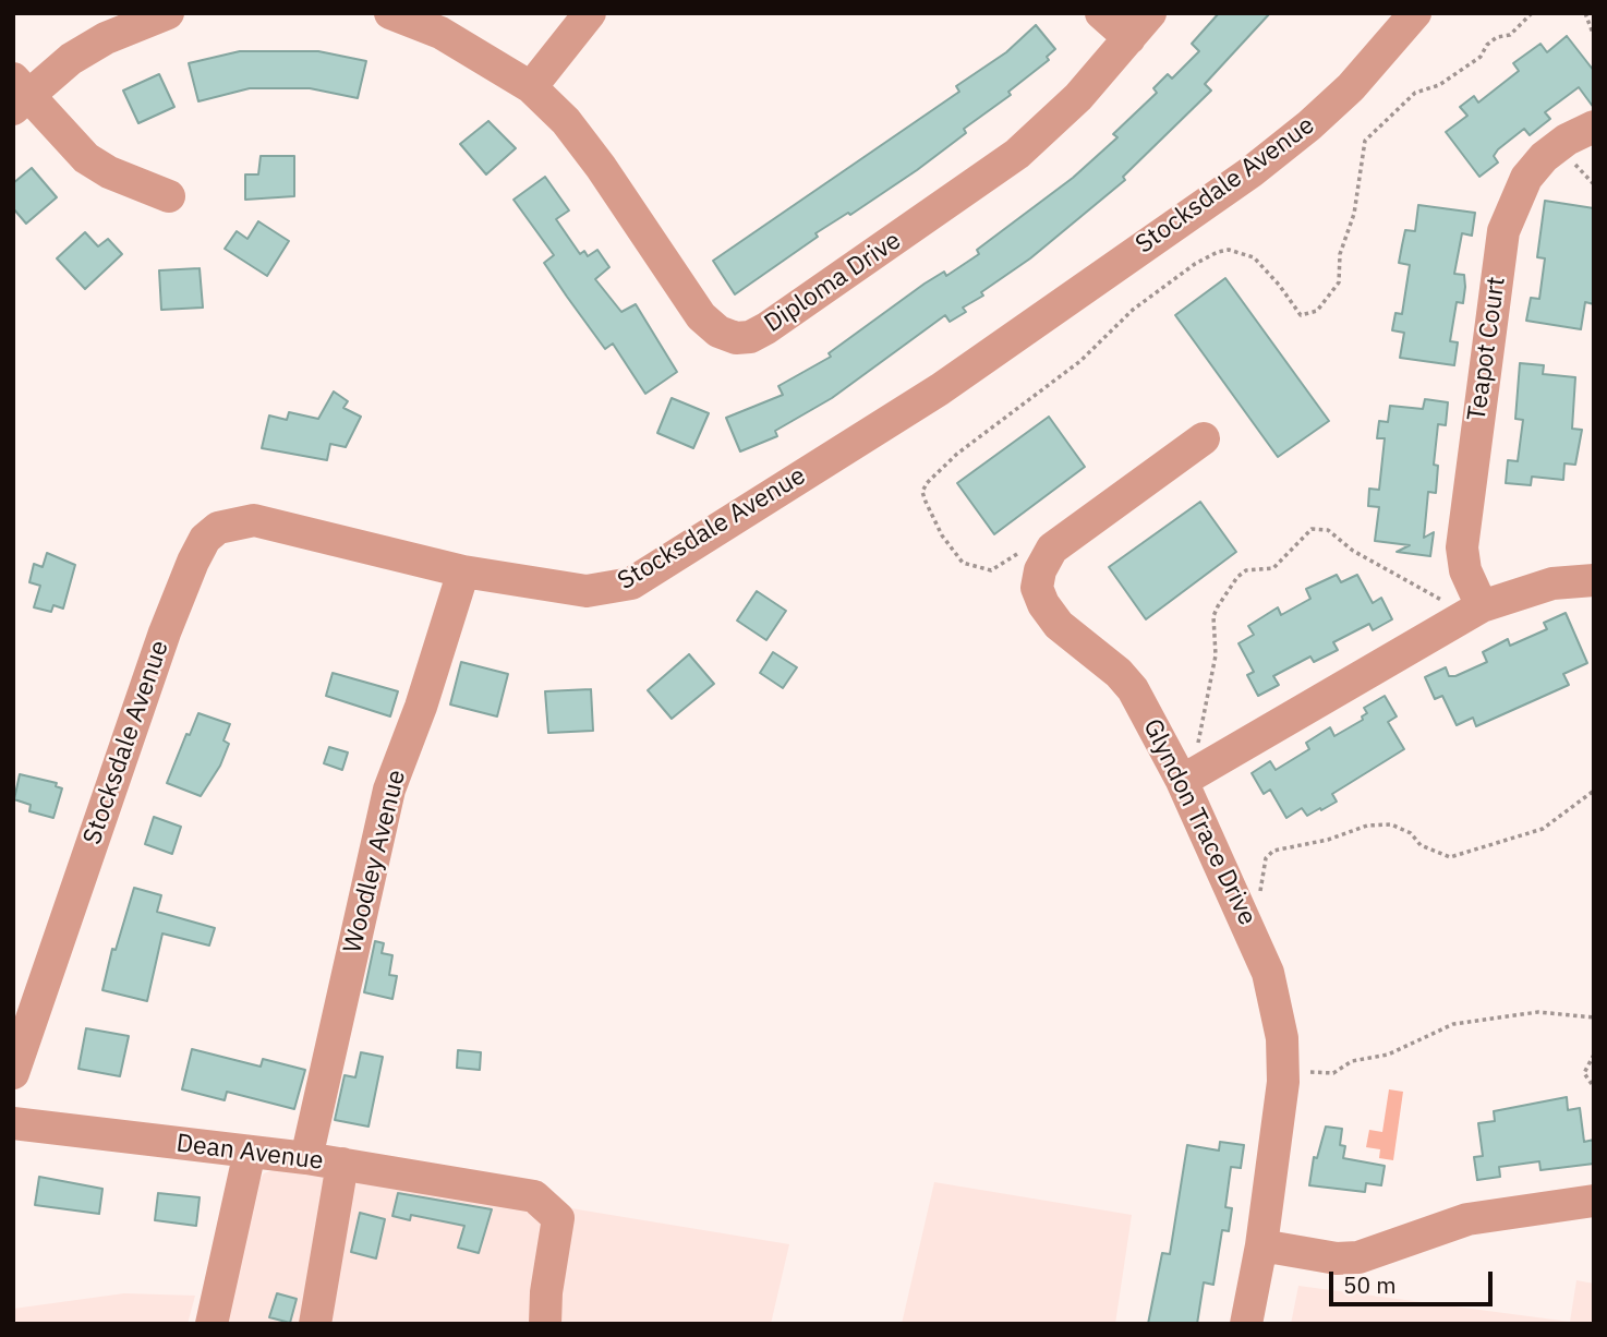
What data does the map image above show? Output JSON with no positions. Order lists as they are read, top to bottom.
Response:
{
  "streets": {
    "street": [
      "Stocksdale Avenue",
      "Diploma Drive",
      "Teapot Court",
      "Glyndon Trace Drive",
      "Woodley Avenue",
      "Dean Avenue"
    ]
  },
  "crossings": [
    ["Stocksdale Avenue", "Woodley Avenue"],
    ["Woodley Avenue", "Dean Avenue"]
  ],
  "scale_bar": "50 m"
}
